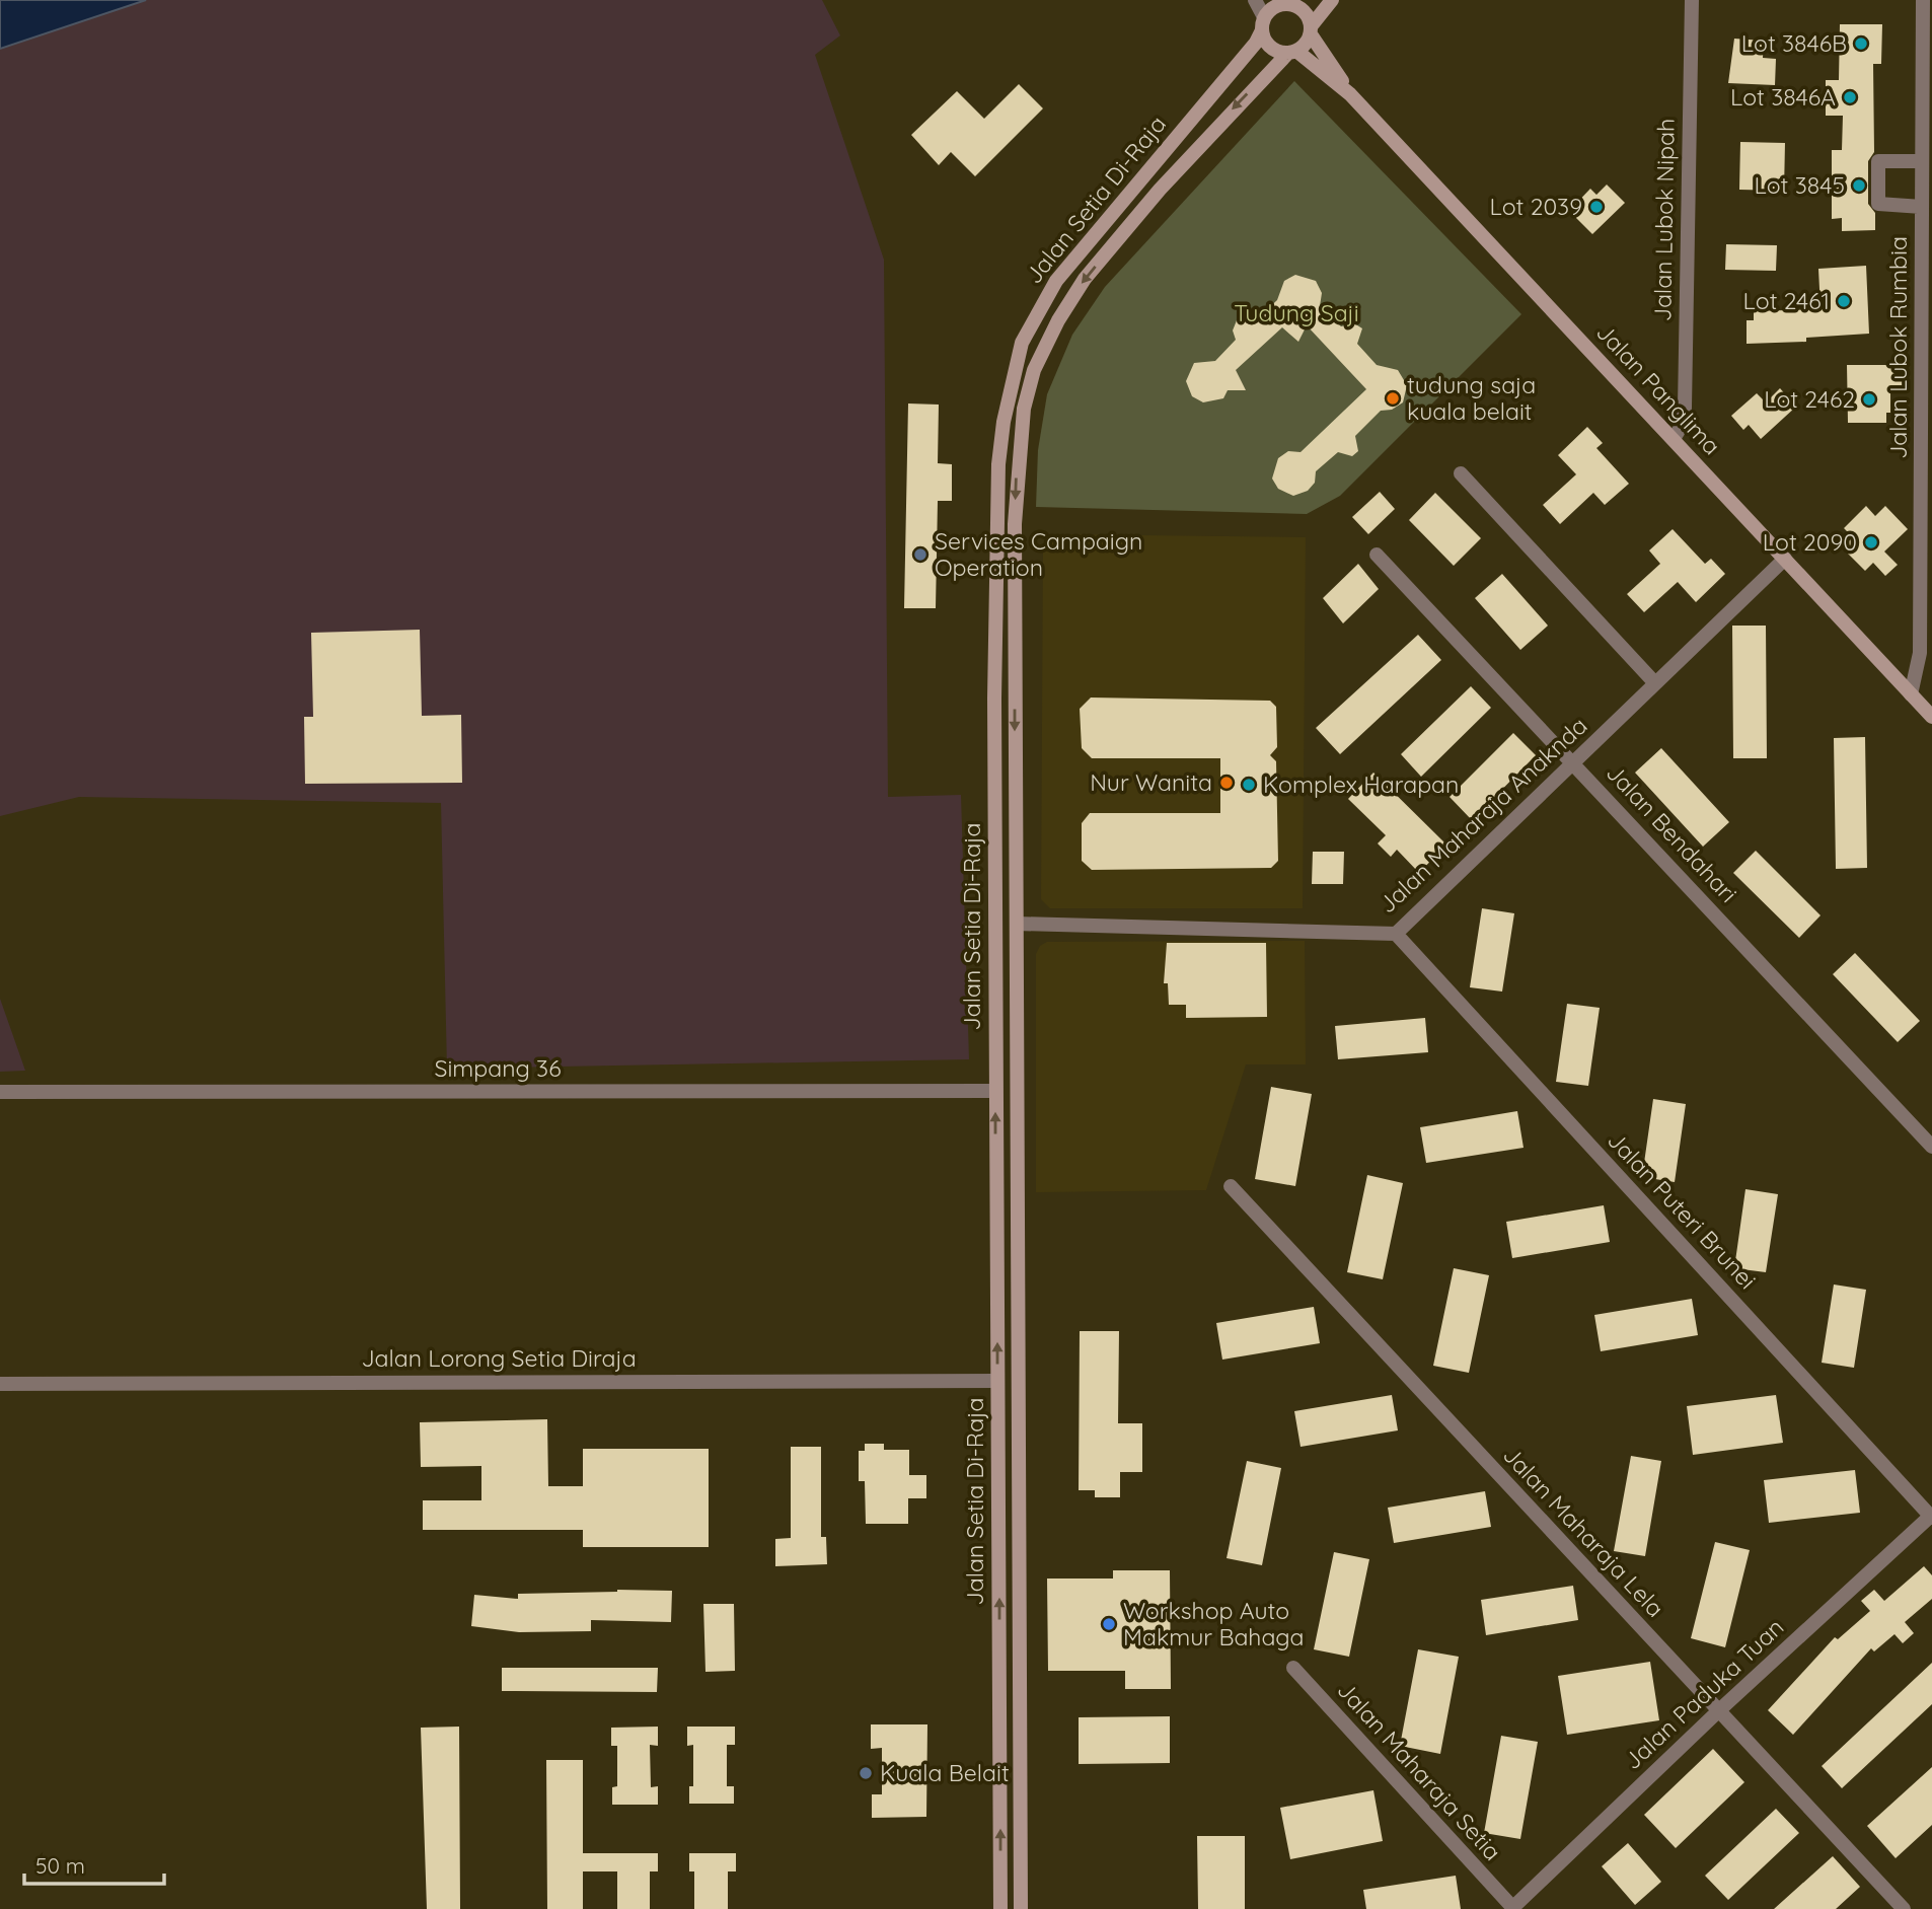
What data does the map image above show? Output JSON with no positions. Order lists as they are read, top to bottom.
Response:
{
  "streets": {
    "main road": ["Jalan Setia Di-Raja", "Jalan Panglima"],
    "street": [
      "Jalan Lubok Nipah",
      "Jalan Lubok Rumbia",
      "Jalan Maharaja Anaknda",
      "Jalan Bendahari",
      "Simpang 36",
      "Jalan Puteri Brunei",
      "Jalan Lorong Setia Diraja",
      "Jalan Maharaja Lela",
      "Jalan Paduka Tuan",
      "Jalan Maharaja Setia"
    ]
  },
  "crossings": [
    ["Jalan Setia Di-Raja", "Jalan Panglima"],
    ["Jalan Setia Di-Raja", "Jalan Maharaja Anaknda"],
    ["Jalan Setia Di-Raja", "Simpang 36"],
    ["Jalan Setia Di-Raja", "Jalan Lorong Setia Diraja"],
    ["Jalan Lubok Nipah", "Jalan Panglima"],
    ["Jalan Lubok Rumbia", "Jalan Panglima"],
    ["Jalan Panglima", "Jalan Maharaja Anaknda"],
    ["Jalan Maharaja Anaknda", "Jalan Bendahari"],
    ["Jalan Maharaja Anaknda", "Jalan Puteri Brunei"],
    ["Jalan Puteri Brunei", "Jalan Paduka Tuan"],
    ["Jalan Maharaja Lela", "Jalan Paduka Tuan"],
    ["Jalan Paduka Tuan", "Jalan Maharaja Setia"]
  ],
  "parks": ["Tudung Saji"],
  "places": [
    "Lot 3846B",
    "Lot 3846A",
    "Lot 3845",
    "Lot 2039",
    "Lot 2461",
    "tudung saja kuala belait",
    "Lot 2462",
    "Lot 2090",
    "Services Campaign Operation",
    "Nur Wanita",
    "Komplex Harapan",
    "Workshop Auto Makmur Bahaga",
    "Kuala Belait"
  ],
  "scale_bar": "50 m"
}
